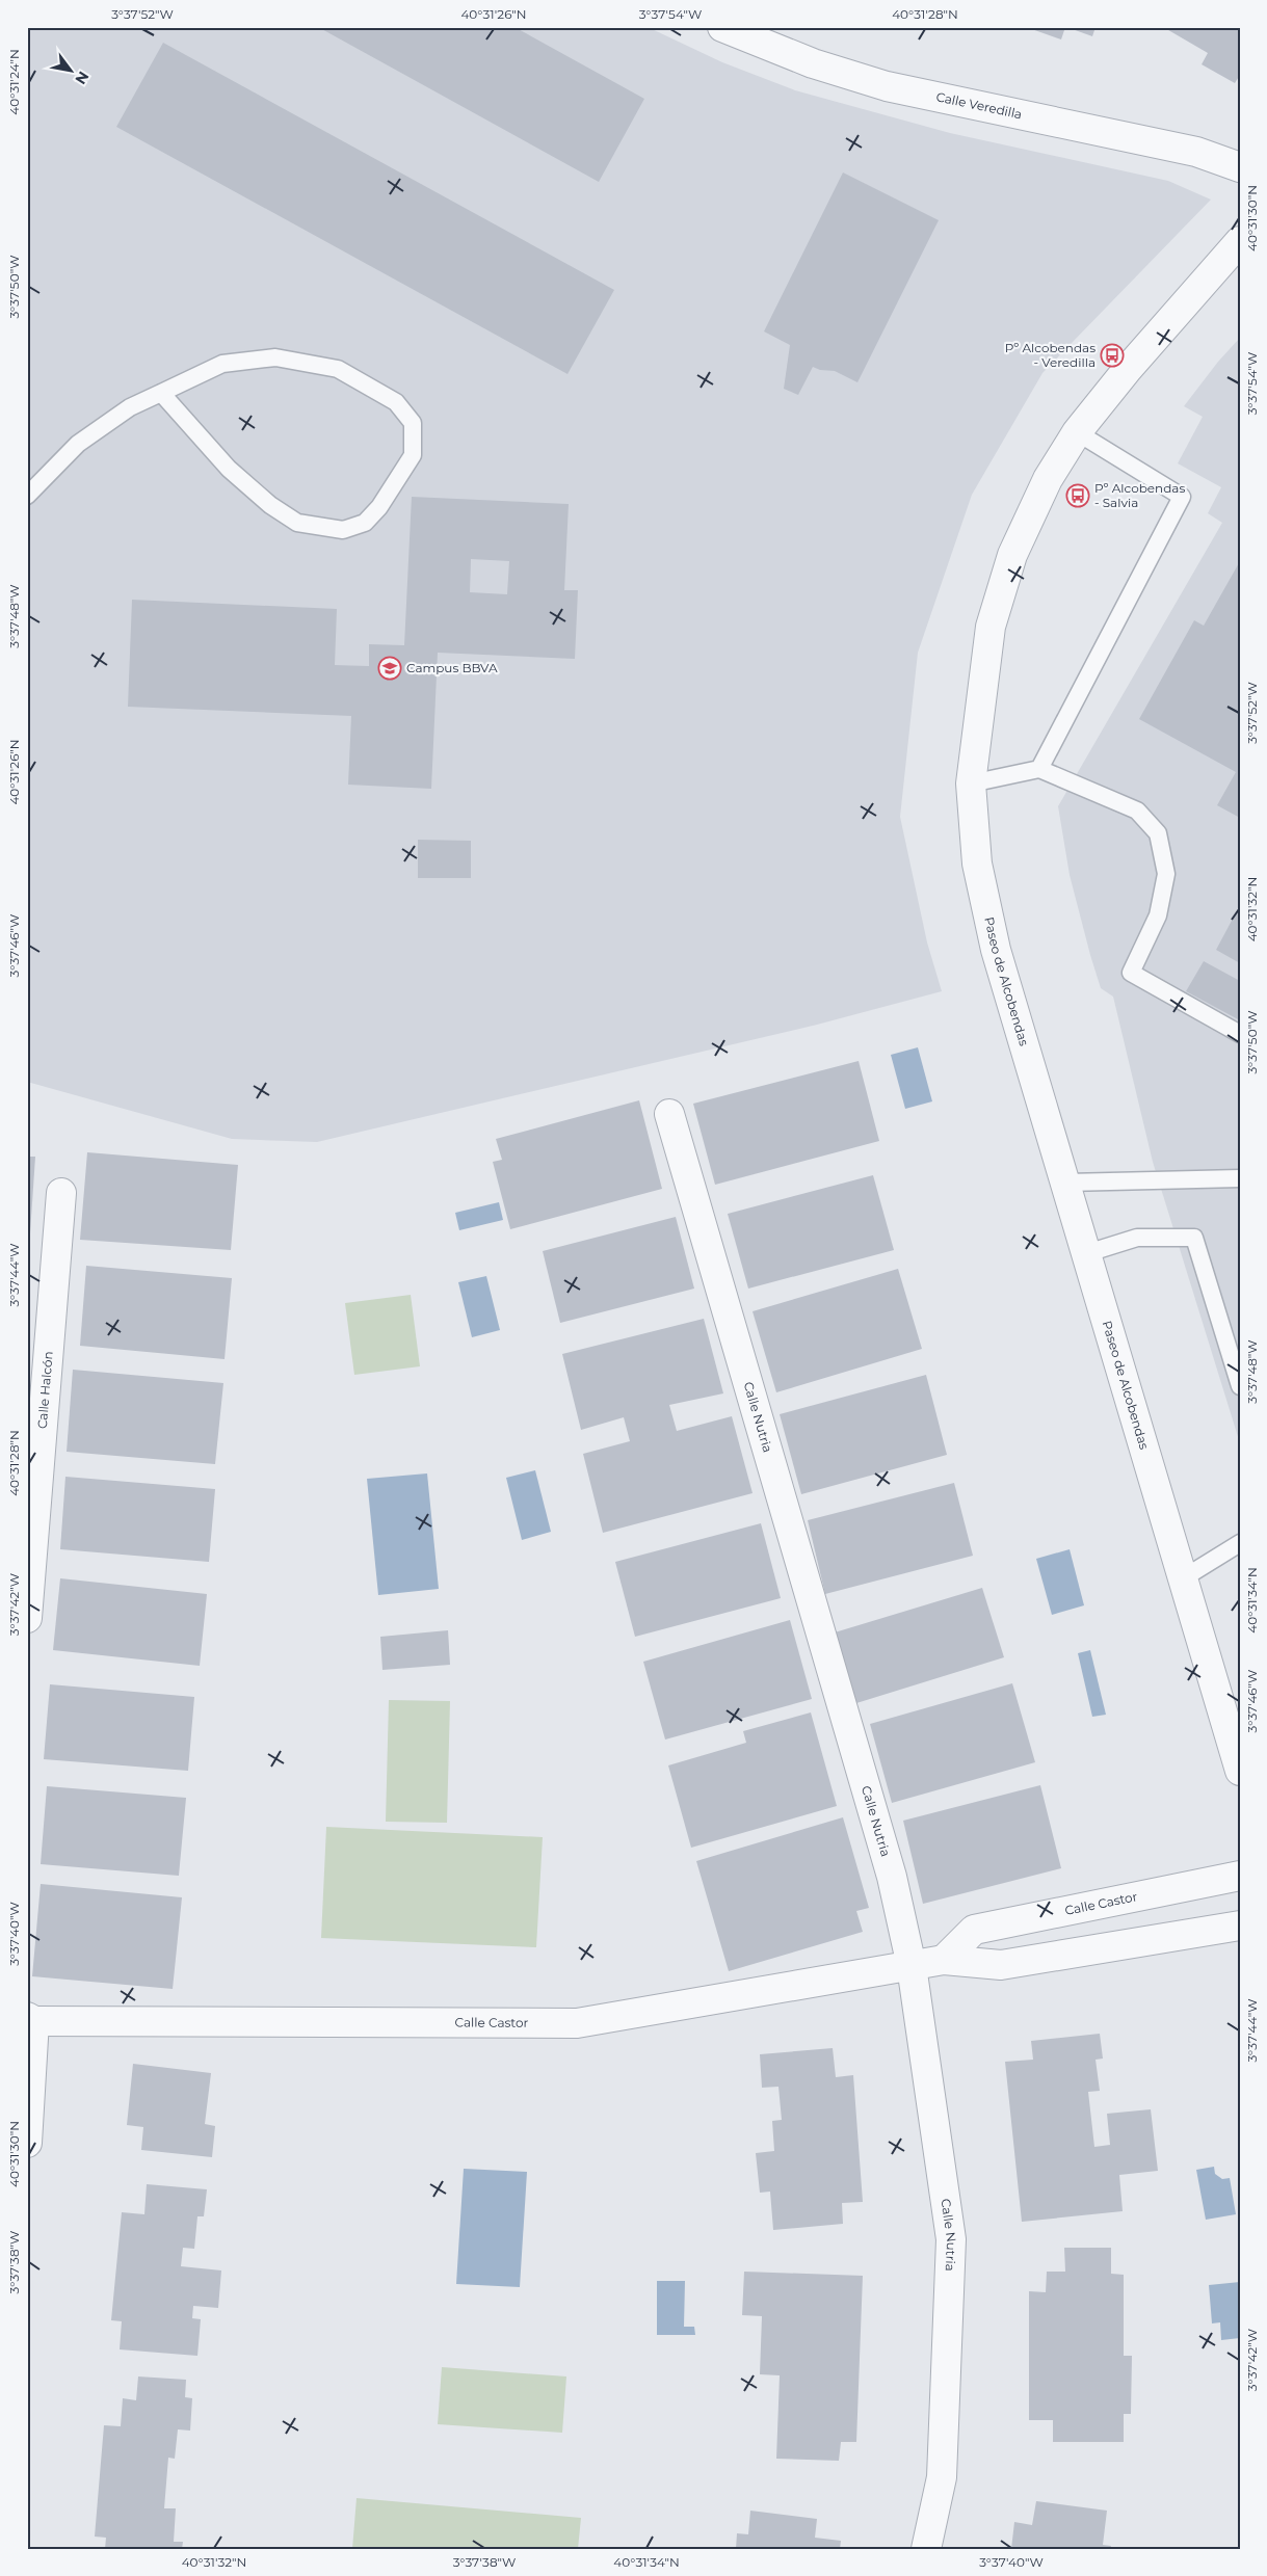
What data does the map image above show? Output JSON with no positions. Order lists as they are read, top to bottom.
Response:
{
  "streets": {
    "street": [
      "Calle Veredilla",
      "Paseo de Alcobendas",
      "Calle Halcón",
      "Calle Nutria",
      "Calle Castor"
    ]
  },
  "crossings": [
    ["Calle Nutria", "Calle Castor"]
  ],
  "places": {
    "bus stop": ["Pº Alcobendas - Veredilla", "Pº Alcobendas - Salvia"],
    "school or university": ["Campus BBVA"]
  },
  "north": "bottom right",
  "coordinates": [
    "3°37'52\"W",
    "40°31'26\"N",
    "3°37'54\"W",
    "40°31'28\"N",
    "40°31'24\"N",
    "40°31'30\"N",
    "3°37'50\"W",
    "3°37'48\"W",
    "40°31'32\"N",
    "3°37'46\"W",
    "3°37'44\"W",
    "40°31'34\"N",
    "3°37'42\"W",
    "3°37'40\"W",
    "3°37'38\"W"
  ]
}
